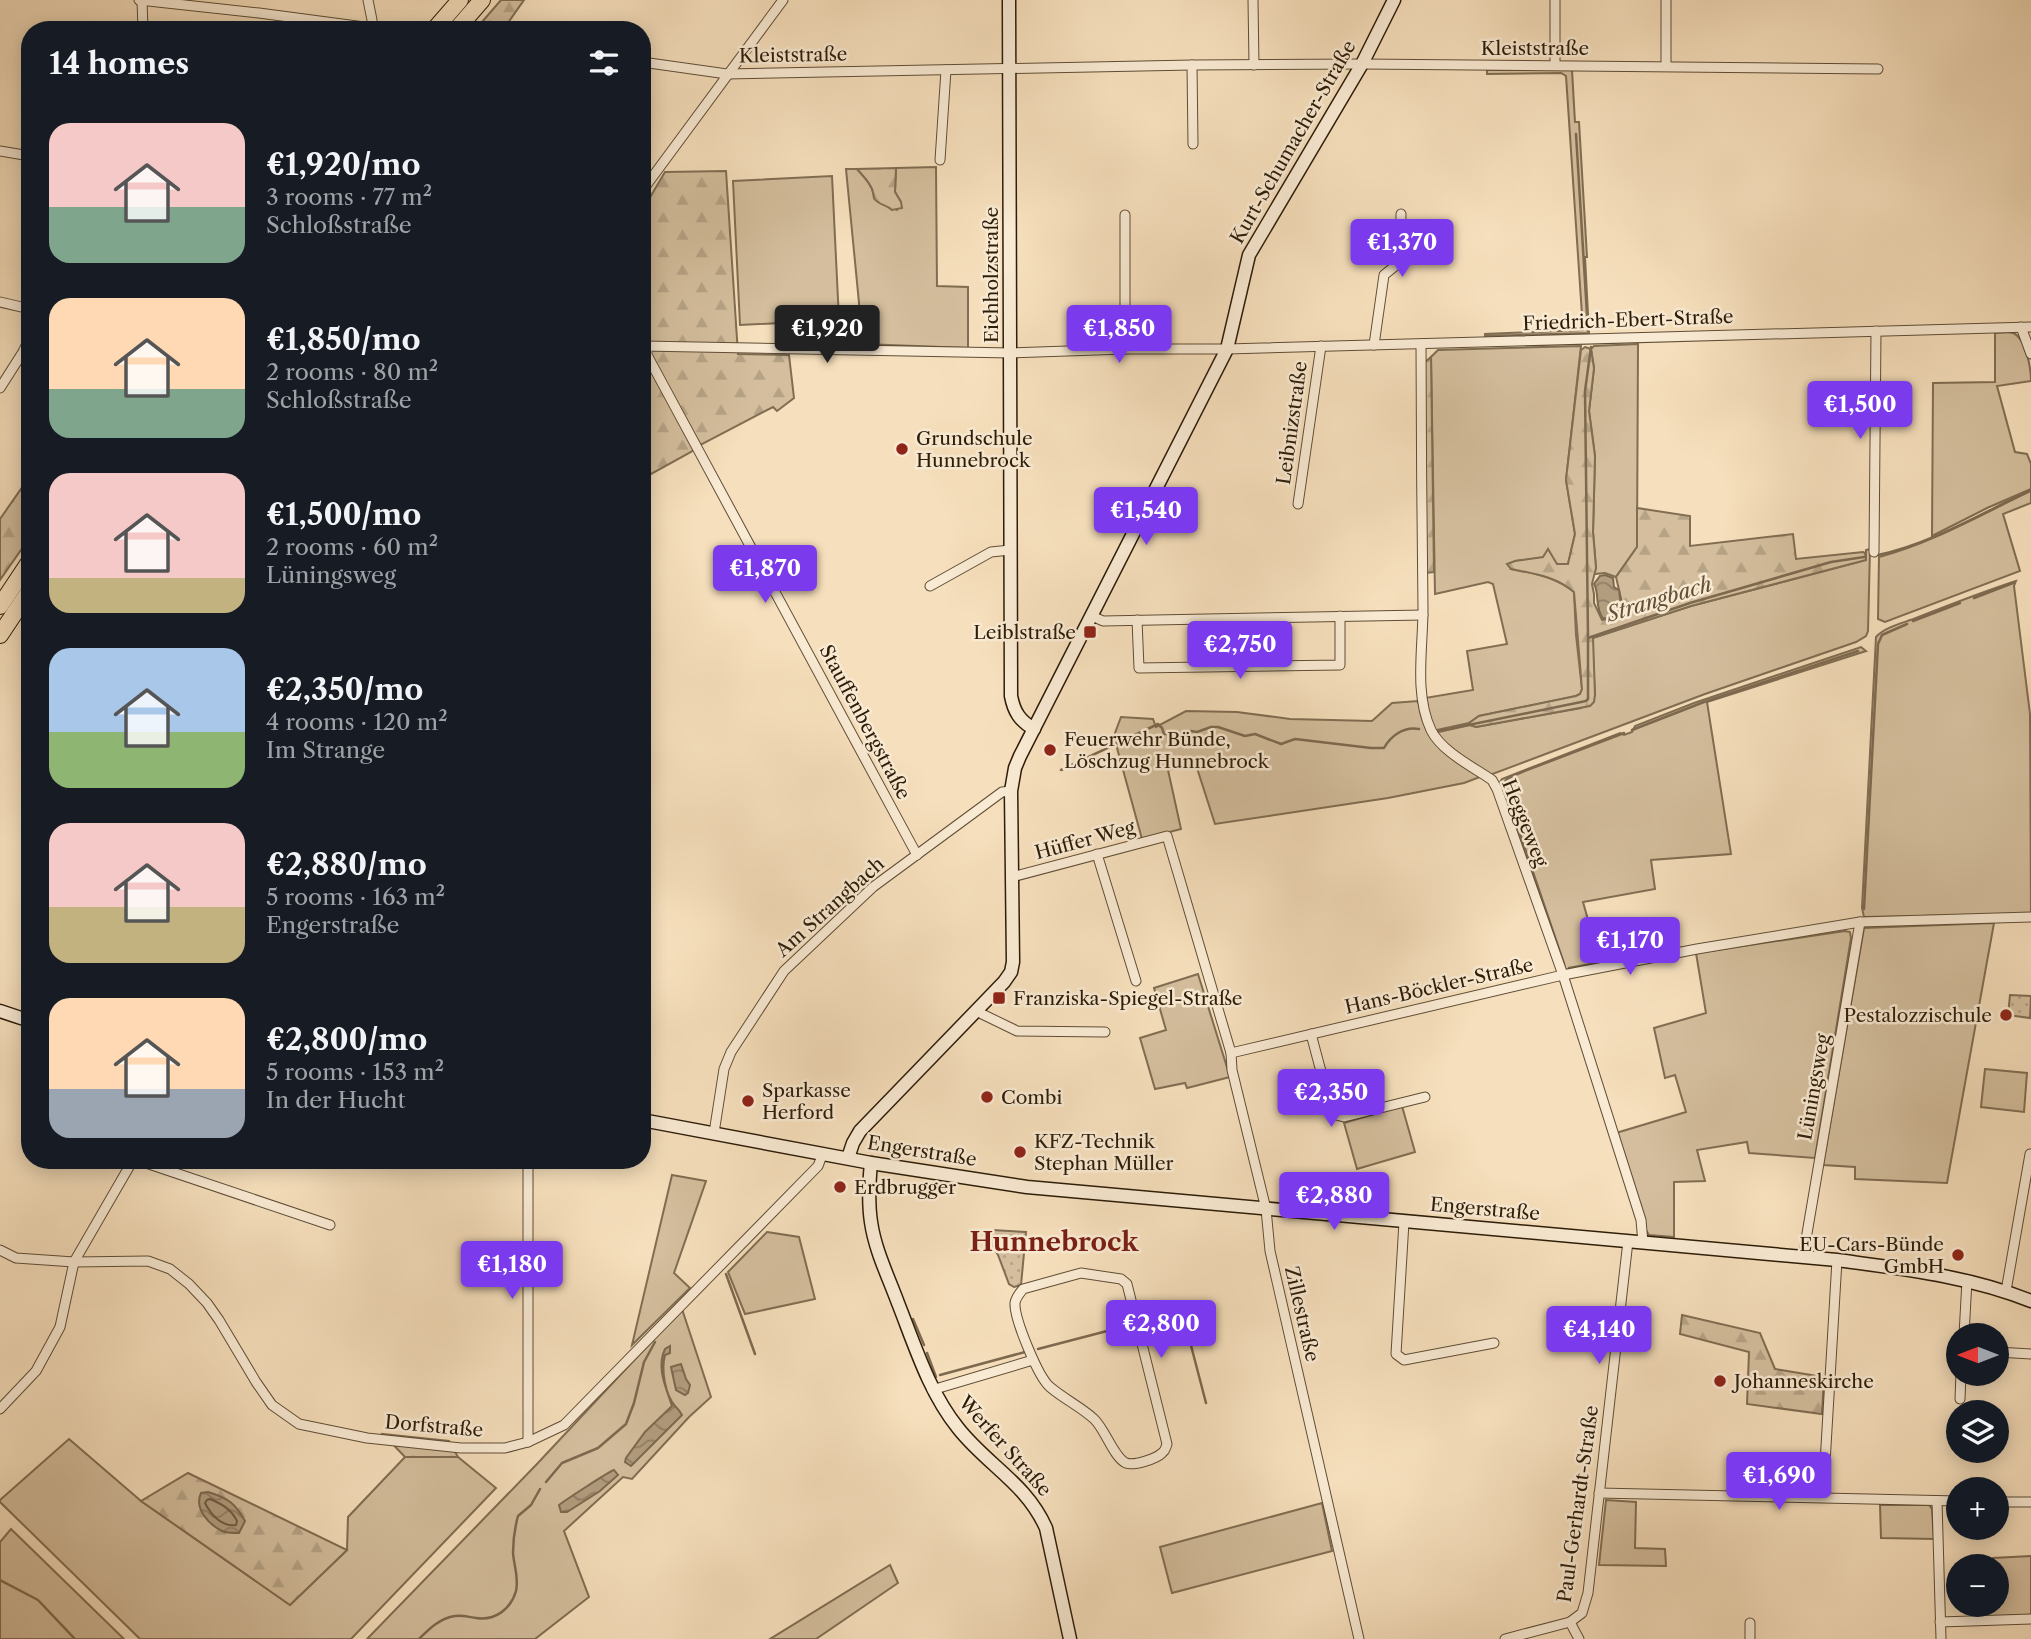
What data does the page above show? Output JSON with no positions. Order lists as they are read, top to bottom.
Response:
{
  "streets": {
    "street": [
      "Kleiststraße",
      "Kurt-Schumacher-Straße",
      "Eichholzstraße",
      "Friedrich-Ebert-Straße",
      "Leibnizstraße",
      "Stauffenbergstraße",
      "Heggeweg",
      "Hüffer Weg",
      "Am Strangbach",
      "Hans-Böckler-Straße",
      "Lüningsweg",
      "Engerstraße",
      "Zillestraße",
      "Dorfstraße",
      "Werfer Straße",
      "Paul-Gerhardt-Straße"
    ]
  },
  "crossings": [
    ["Kleiststraße", "Kurt-Schumacher-Straße"],
    ["Kleiststraße", "Eichholzstraße"],
    ["Kurt-Schumacher-Straße", "Eichholzstraße"],
    ["Kurt-Schumacher-Straße", "Friedrich-Ebert-Straße"],
    ["Kurt-Schumacher-Straße", "Hüffer Weg"],
    ["Kurt-Schumacher-Straße", "Am Strangbach"],
    ["Kurt-Schumacher-Straße", "Engerstraße"],
    ["Eichholzstraße", "Friedrich-Ebert-Straße"],
    ["Friedrich-Ebert-Straße", "Leibnizstraße"],
    ["Friedrich-Ebert-Straße", "Heggeweg"],
    ["Stauffenbergstraße", "Am Strangbach"],
    ["Heggeweg", "Hans-Böckler-Straße"],
    ["Heggeweg", "Engerstraße"],
    ["Hüffer Weg", "Zillestraße"],
    ["Am Strangbach", "Engerstraße"],
    ["Hans-Böckler-Straße", "Lüningsweg"],
    ["Hans-Böckler-Straße", "Zillestraße"],
    ["Lüningsweg", "Engerstraße"],
    ["Engerstraße", "Zillestraße"],
    ["Engerstraße", "Dorfstraße"],
    ["Engerstraße", "Werfer Straße"],
    ["Engerstraße", "Paul-Gerhardt-Straße"]
  ],
  "districts": ["Hunnebrock"],
  "water": ["Strangbach"],
  "places": {
    "other": [
      "Grundschule Hunnebrock",
      "Feuerwehr Bünde, Löschzug Hunnebrock",
      "Pestalozzischule",
      "Combi",
      "Sparkasse Herford",
      "KFZ-Technik Stephan Müller",
      "Erdbrugger",
      "EU-Cars-Bünde GmbH",
      "Johanneskirche"
    ],
    "transit": ["Leiblstraße", "Franziska-Spiegel-Straße"]
  },
  "north": "left",
  "page": {
    "heading": "14 homes",
    "list": [
      {
        "name": "€1,920/mo",
        "note": "3 rooms · 77 m² · Schloßstraße"
      },
      {
        "name": "€1,850/mo",
        "note": "2 rooms · 80 m² · Schloßstraße"
      },
      {
        "name": "€1,500/mo",
        "note": "2 rooms · 60 m² · Lüningsweg"
      },
      {
        "name": "€2,350/mo",
        "note": "4 rooms · 120 m² · Im Strange"
      },
      {
        "name": "€2,880/mo",
        "note": "5 rooms · 163 m² · Engerstraße"
      },
      {
        "name": "€2,800/mo",
        "note": "5 rooms · 153 m² · In der Hucht"
      }
    ],
    "price": [
      "€1,370",
      "€1,920",
      "€1,850",
      "€1,500",
      "€1,540",
      "€1,870",
      "€2,750",
      "€1,170",
      "€2,350",
      "€2,880",
      "€1,180",
      "€2,800",
      "€4,140",
      "€1,690"
    ],
    "map_buttons": ["+", "−"]
  }
}
